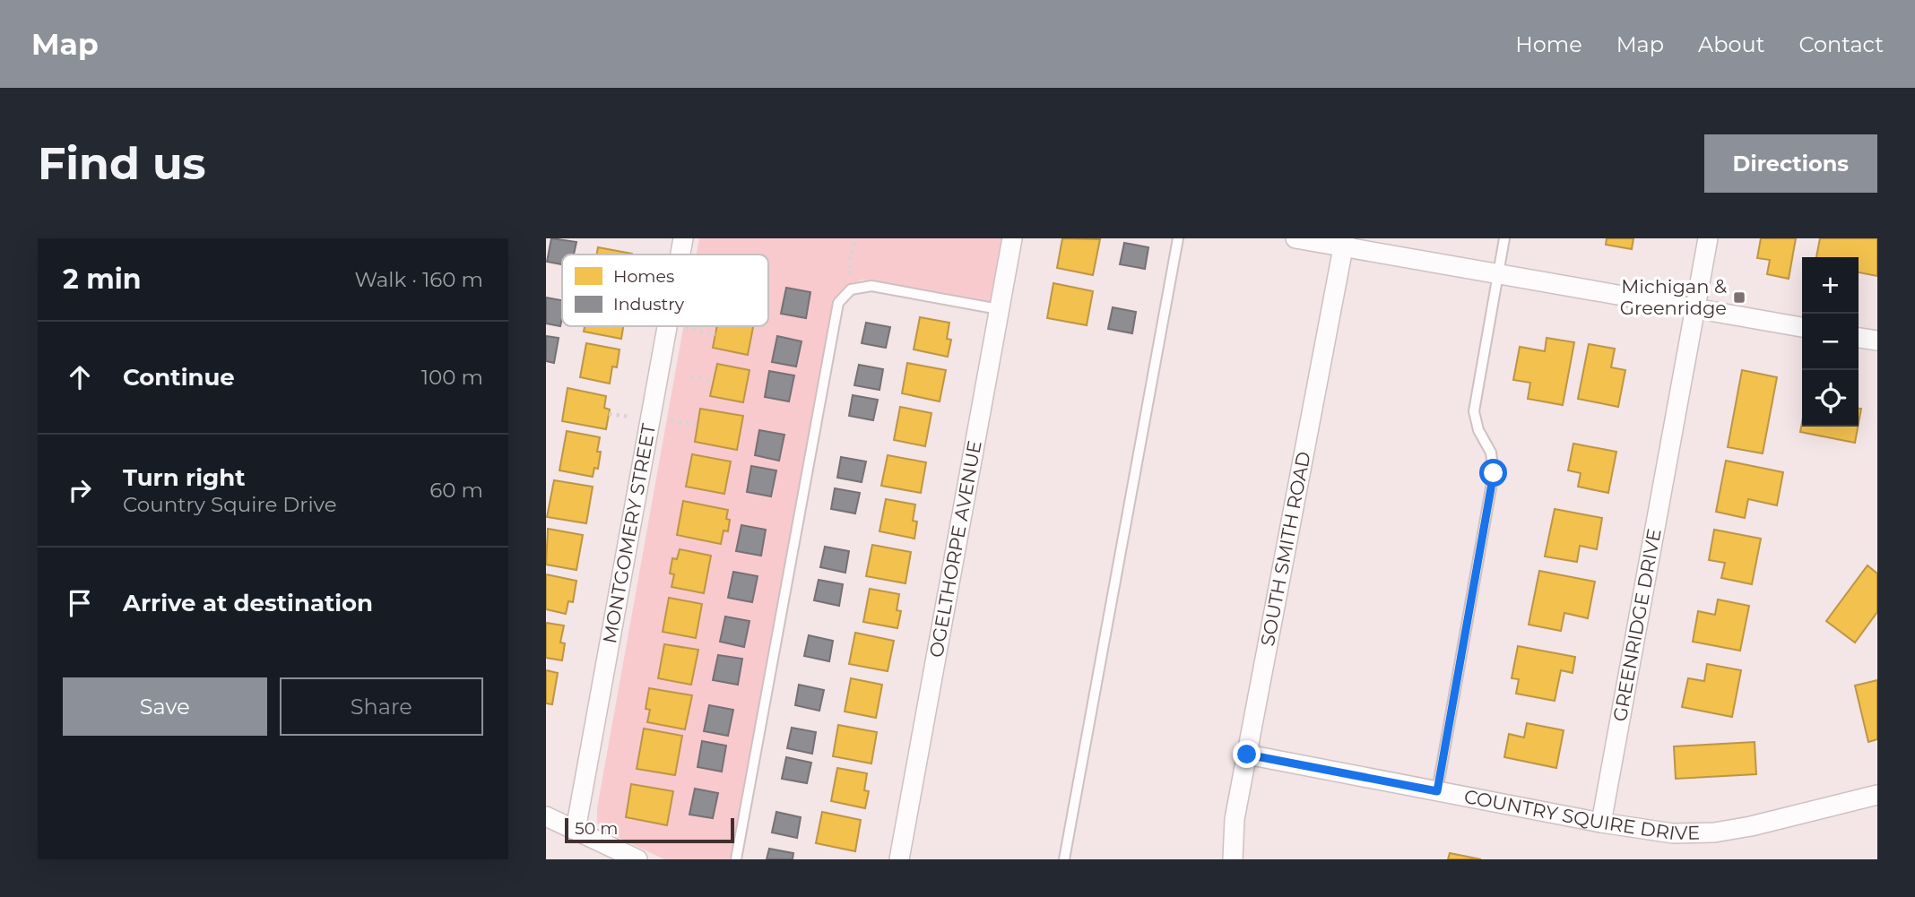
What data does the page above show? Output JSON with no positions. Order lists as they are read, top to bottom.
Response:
{
  "streets": {
    "street": [
      "MONTGOMERY STREET",
      "OGELTHORPE AVENUE",
      "SOUTH SMITH ROAD",
      "GREENRIDGE DRIVE",
      "COUNTRY SQUIRE DRIVE"
    ]
  },
  "crossings": [
    ["SOUTH SMITH ROAD", "COUNTRY SQUIRE DRIVE"],
    ["GREENRIDGE DRIVE", "COUNTRY SQUIRE DRIVE"]
  ],
  "places": {
    "transit": ["Michigan & Greenridge"]
  },
  "legend": ["Homes", "Industry"],
  "scale_bar": "50 m",
  "page": {
    "header": "Map",
    "nav": [
      "Home",
      "Map",
      "About",
      "Contact"
    ],
    "buttons": [
      "Directions",
      ["Save", "Share"]
    ],
    "title": "Find us",
    "heading": ["2 min", "Walk · 160 m"],
    "map_buttons": ["+", "−"],
    "list": [
      ["Continue", "100 m"],
      ["Turn right", "Country Squire Drive", "60 m"],
      "Arrive at destination"
    ],
    "scale": "50 m"
  }
}
